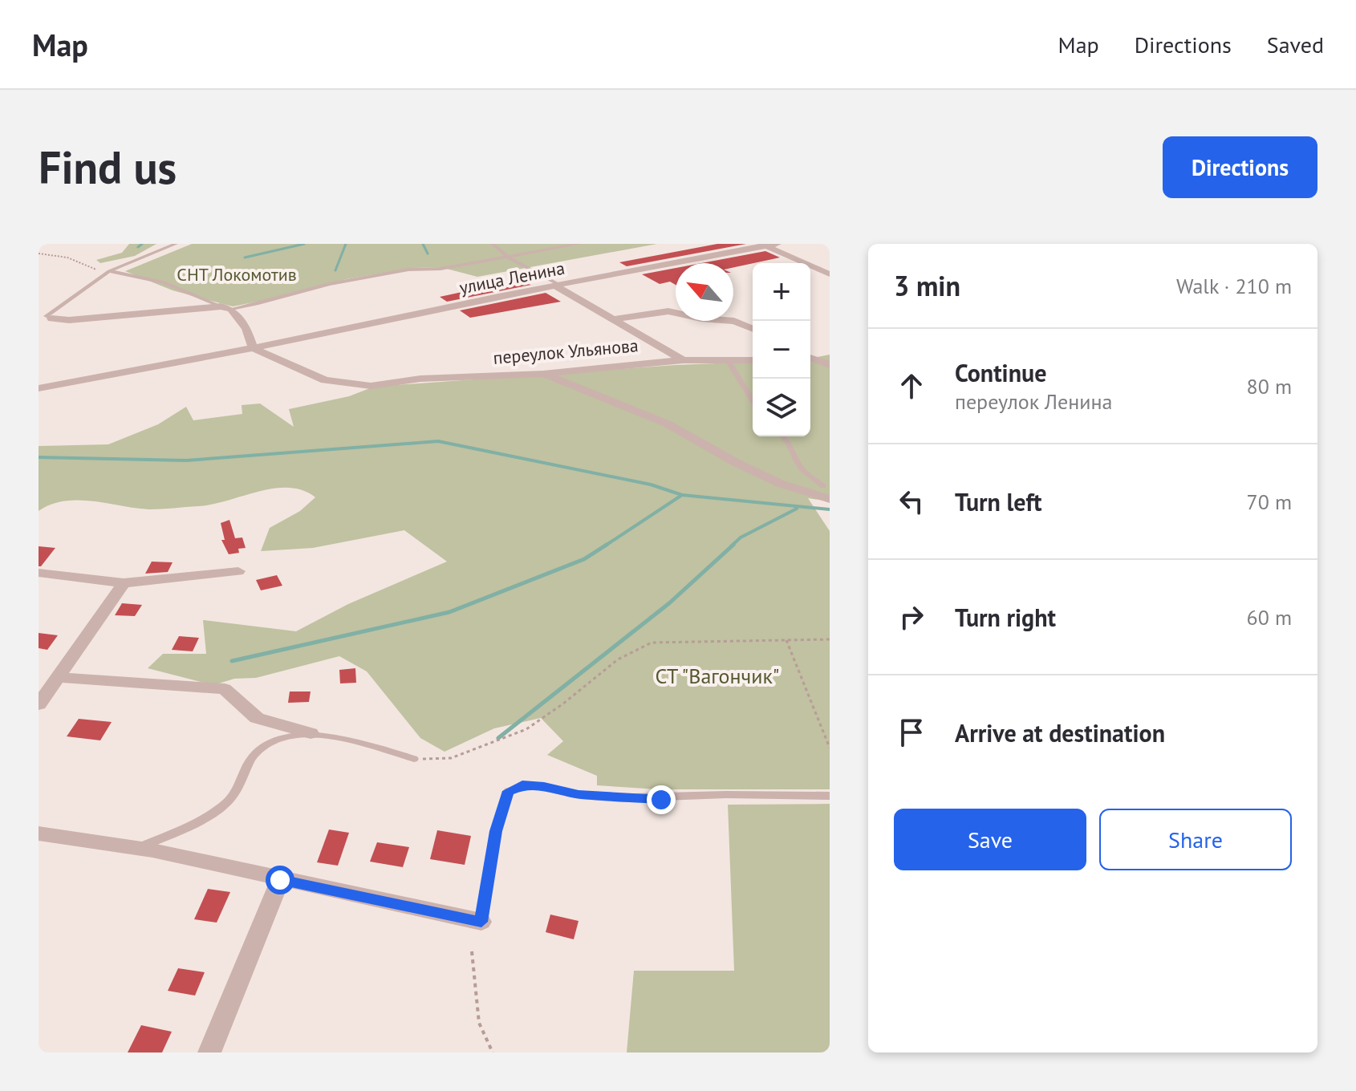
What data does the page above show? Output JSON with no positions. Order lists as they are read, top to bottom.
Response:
{
  "streets": {
    "street": ["улица Ленина", "переулок Ульянова"]
  },
  "crossings": [
    ["улица Ленина", "переулок Ульянова"]
  ],
  "parks": ["СНТ Локомотив", "СТ \"Вагончик\""],
  "north": "top left",
  "page": {
    "header": "Map",
    "nav": ["Map", "Directions", "Saved"],
    "buttons": [
      "Directions",
      ["Save", "Share"]
    ],
    "title": "Find us",
    "heading": ["3 min", "Walk · 210 m"],
    "map_buttons": ["+", "−"],
    "list": [
      ["Continue", "переулок Ленина", "80 m"],
      ["Turn left", "70 m"],
      ["Turn right", "60 m"],
      "Arrive at destination"
    ]
  }
}
